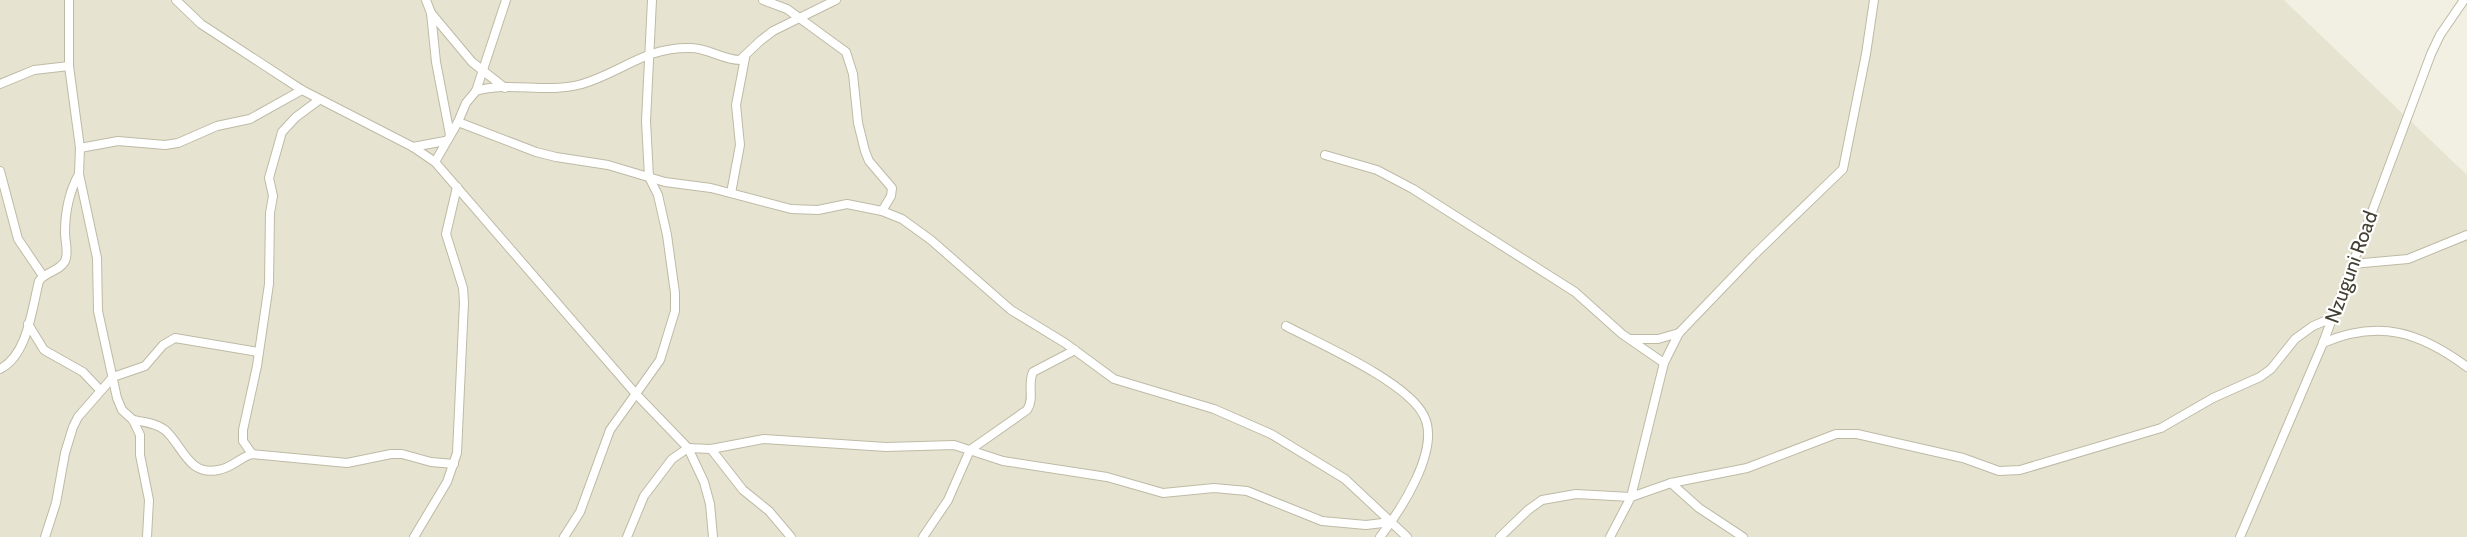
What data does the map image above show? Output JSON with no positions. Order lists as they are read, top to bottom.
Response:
{
  "streets": {
    "street": ["Nzuguni Road"]
  }
}
